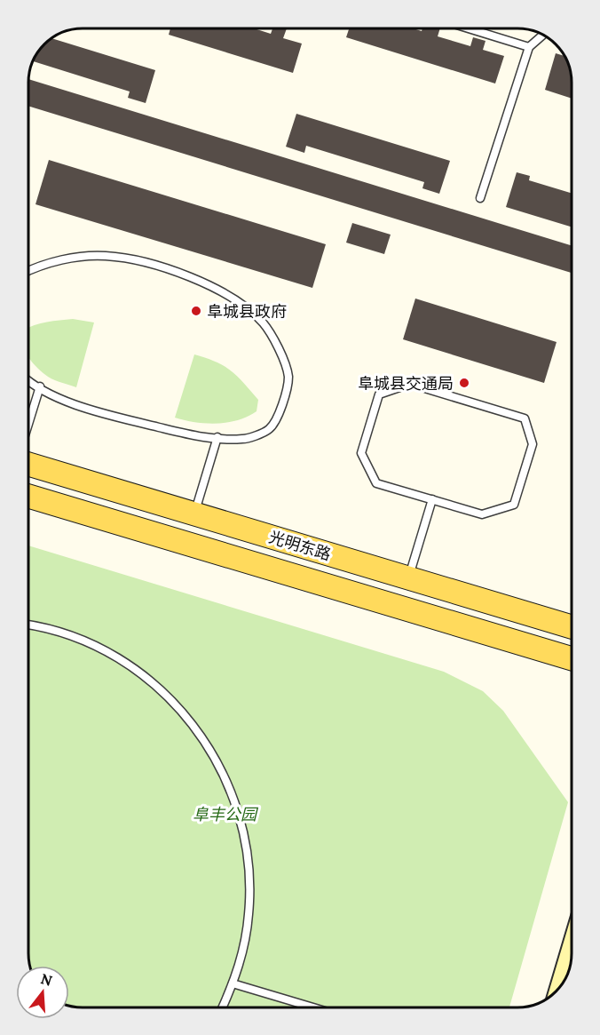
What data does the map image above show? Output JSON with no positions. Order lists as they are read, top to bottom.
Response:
{
  "streets": {
    "main road": ["光明东路"]
  },
  "parks": ["阜丰公园"],
  "places": ["阜城县政府", "阜城县交通局"],
  "north": "top"
}
